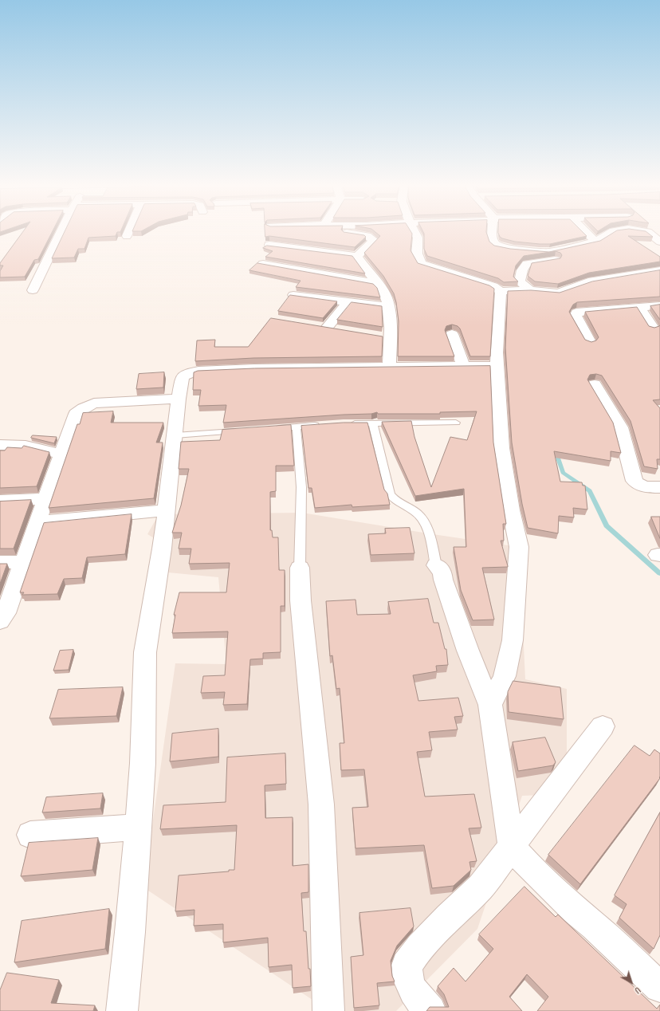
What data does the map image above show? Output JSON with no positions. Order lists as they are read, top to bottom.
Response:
{
  "north": "bottom right"
}
